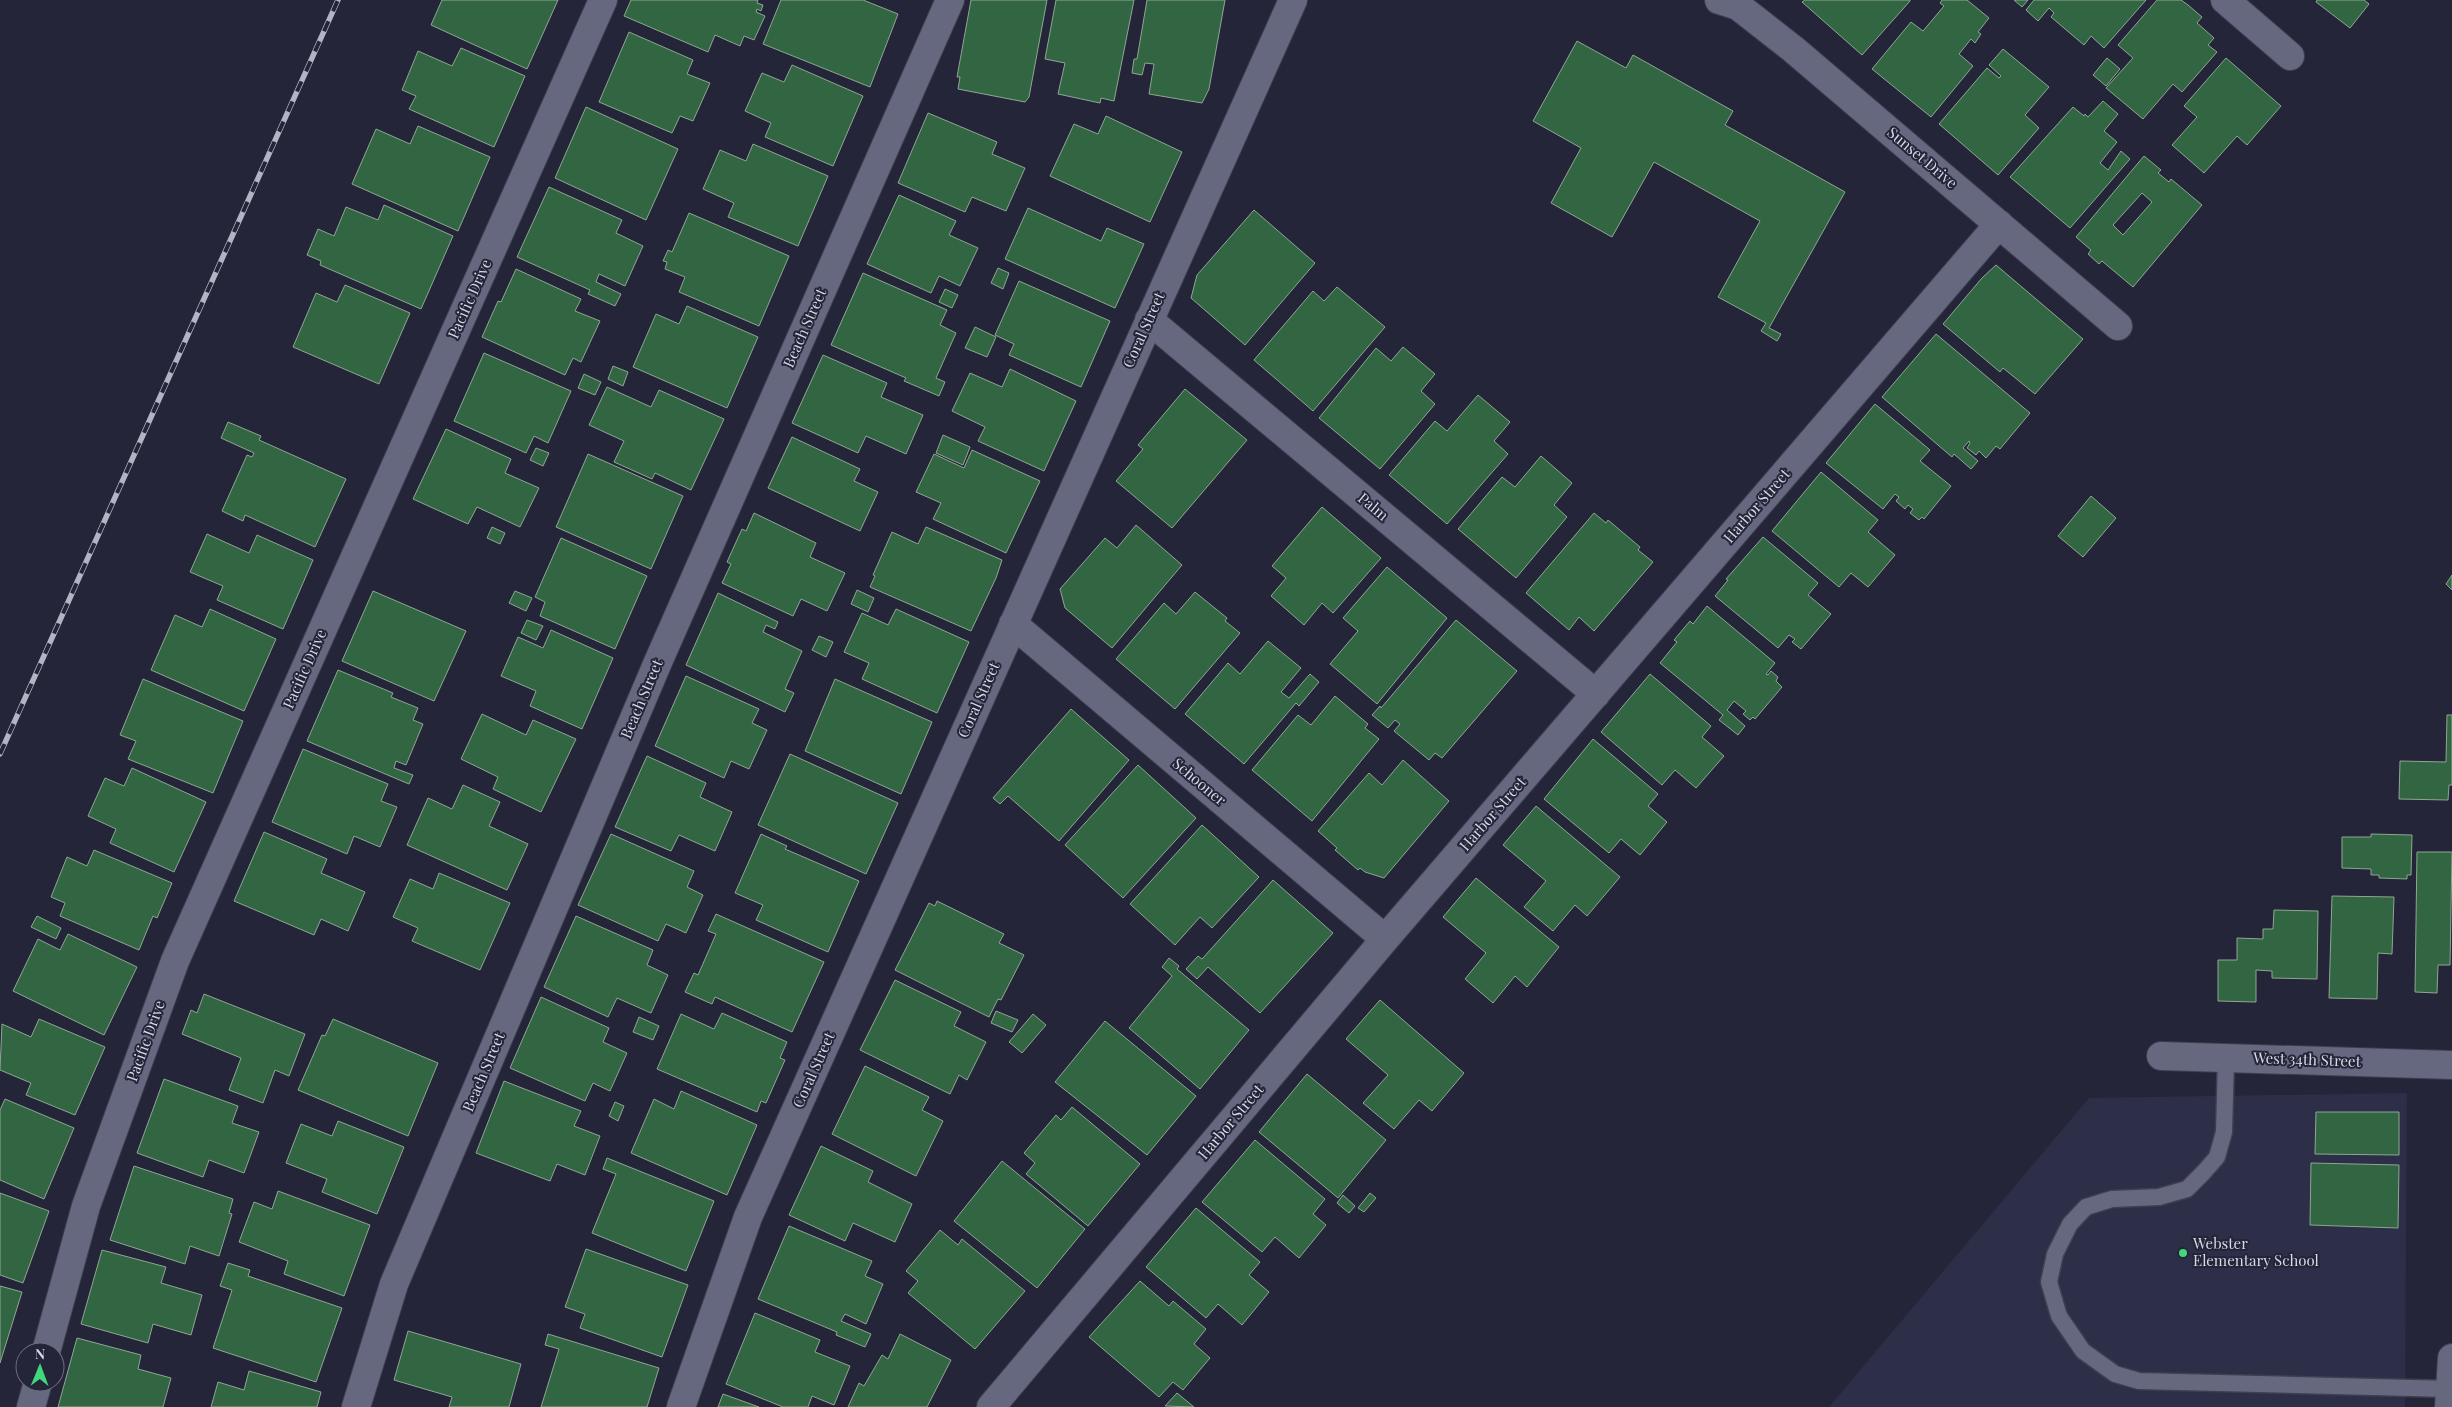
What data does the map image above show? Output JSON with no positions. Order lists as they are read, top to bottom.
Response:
{
  "streets": {
    "street": [
      "Sunset Drive",
      "Pacific Drive",
      "Beach Street",
      "Coral Street",
      "Harbor Street",
      "Palm",
      "Schooner",
      "West 34th Street"
    ]
  },
  "crossings": [
    ["Sunset Drive", "Harbor Street"],
    ["Coral Street", "Palm"],
    ["Coral Street", "Schooner"],
    ["Harbor Street", "Palm"],
    ["Harbor Street", "Schooner"]
  ],
  "places": ["Webster Elementary School"],
  "north": "top"
}
